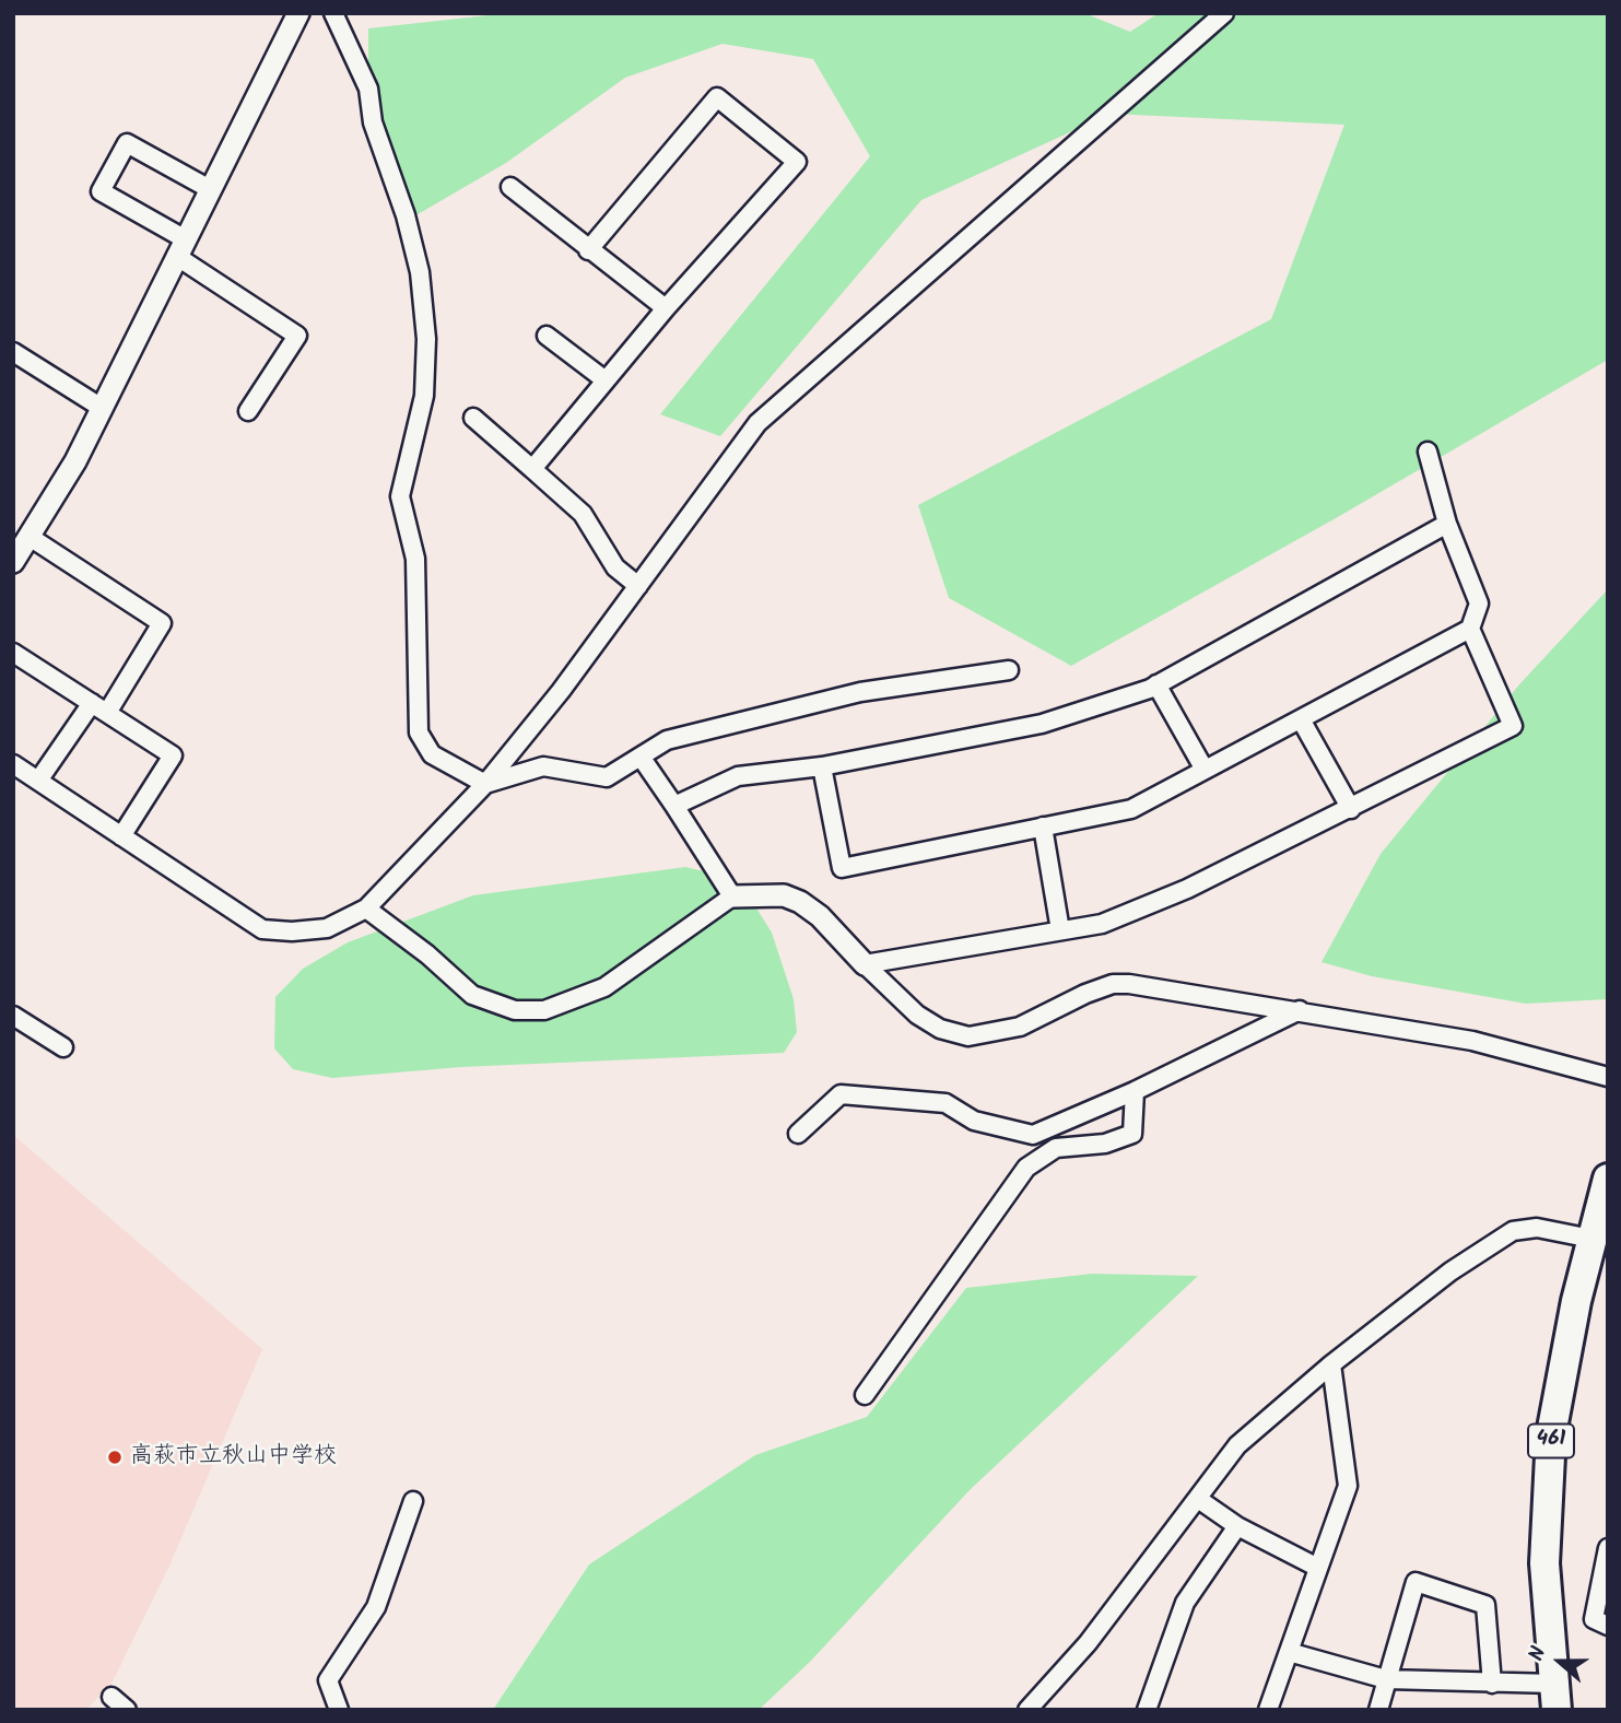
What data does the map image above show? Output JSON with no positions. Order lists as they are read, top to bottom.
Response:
{
  "streets": {
    "highway": ["461"]
  },
  "places": ["高萩市立秋山中学校"],
  "north": "left"
}
